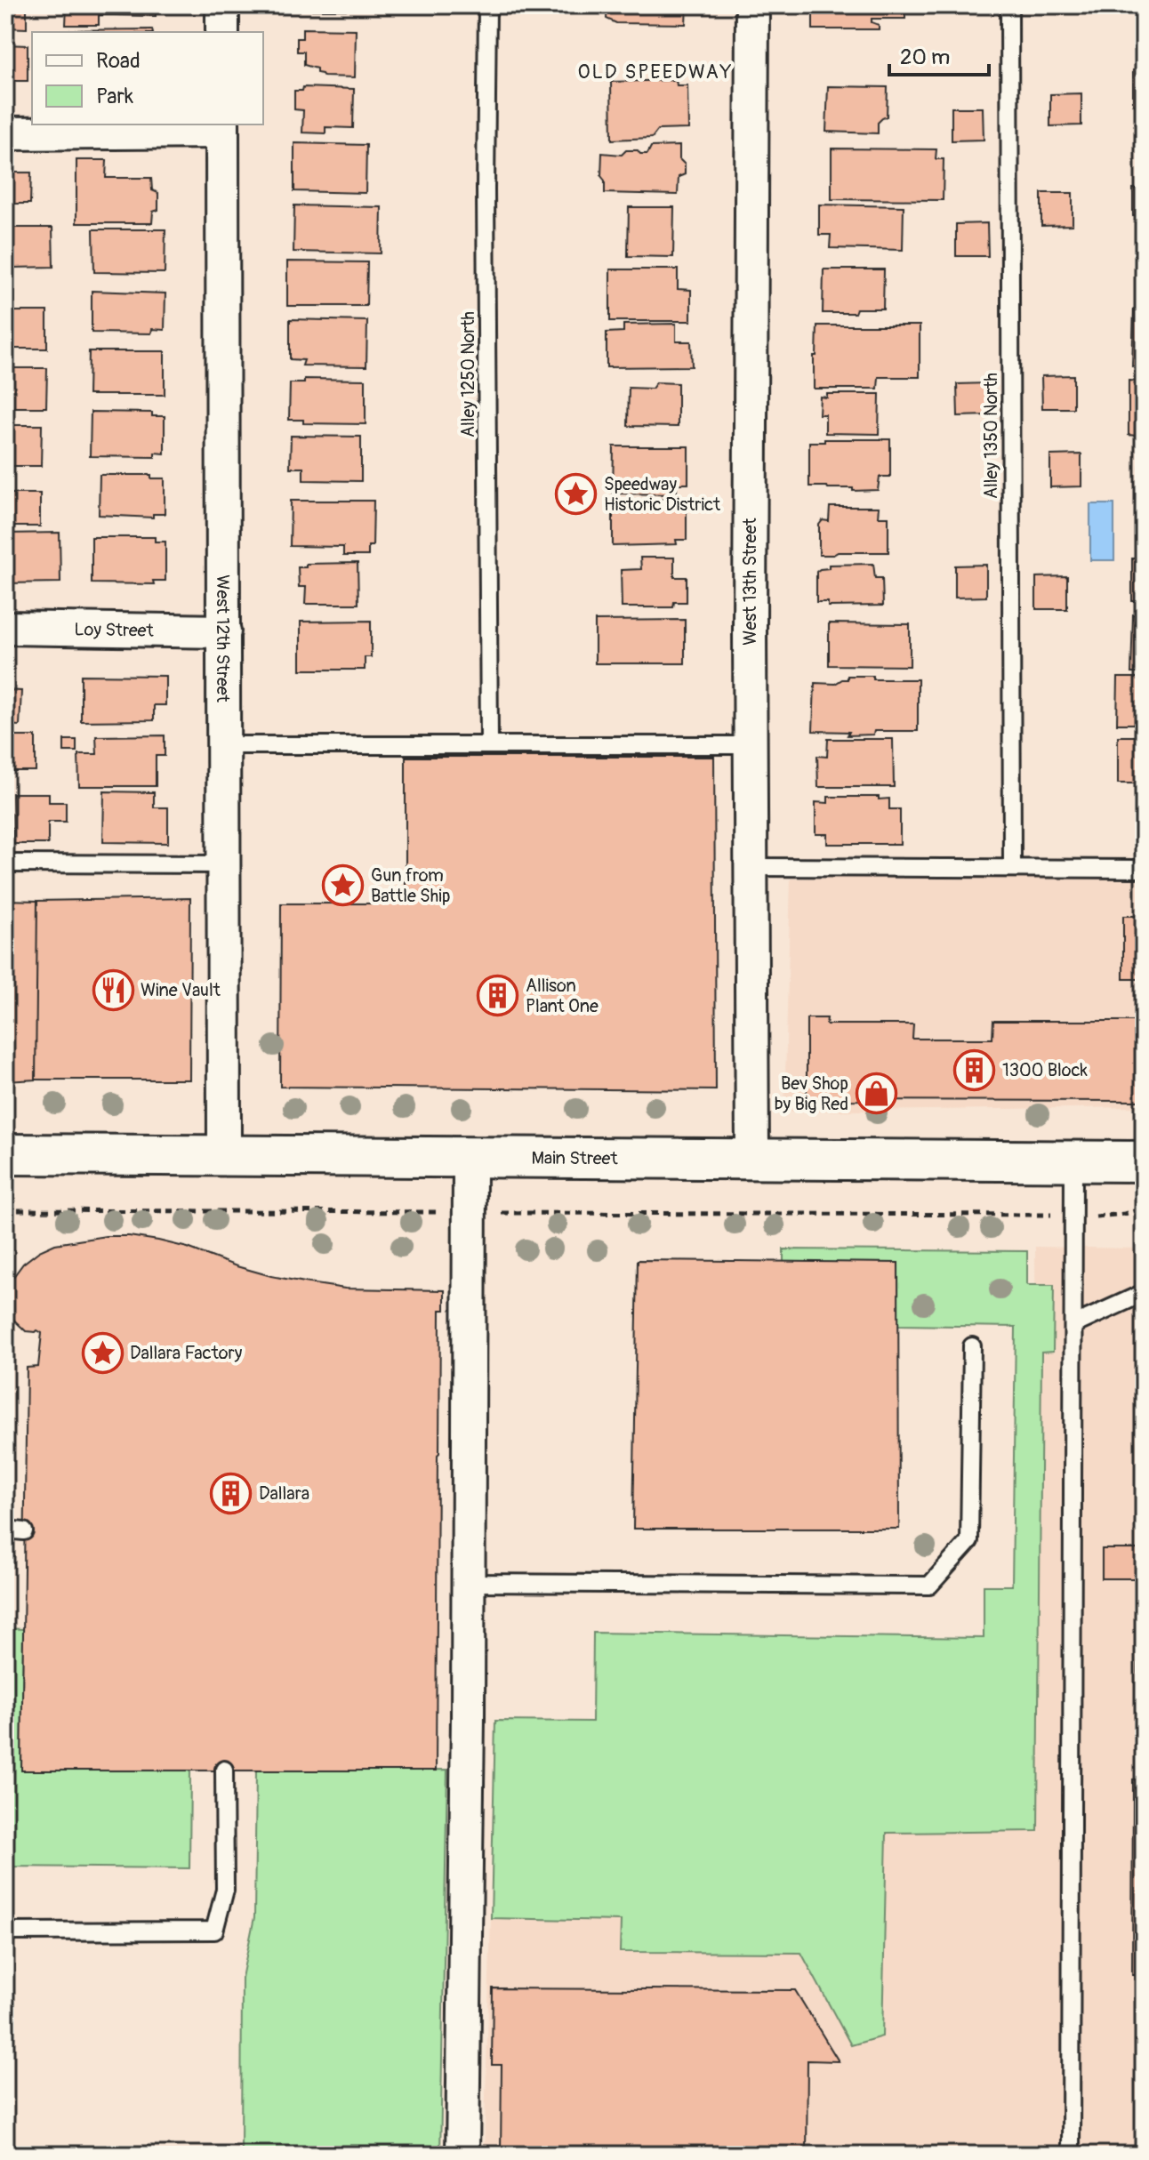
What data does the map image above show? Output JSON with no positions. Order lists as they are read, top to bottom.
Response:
{
  "streets": {
    "street": [
      "West 13th Street",
      "Loy Street",
      "West 12th Street",
      "Main Street"
    ],
    "lane": ["Alley 1250 North", "Alley 1350 North"]
  },
  "crossings": [
    ["West 13th Street", "Main Street"],
    ["Loy Street", "West 12th Street"],
    ["West 12th Street", "Main Street"]
  ],
  "districts": ["OLD SPEEDWAY"],
  "places": {
    "place": ["Speedway Historic District", "Gun from Battle Ship", "Dallara Factory"],
    "restaurant": ["Wine Vault"],
    "building": ["Allison Plant One", "1300 Block", "Dallara"],
    "shop": ["Bev Shop by Big Red"]
  },
  "legend": ["Road", "Park"],
  "scale_bar": "20 m"
}
